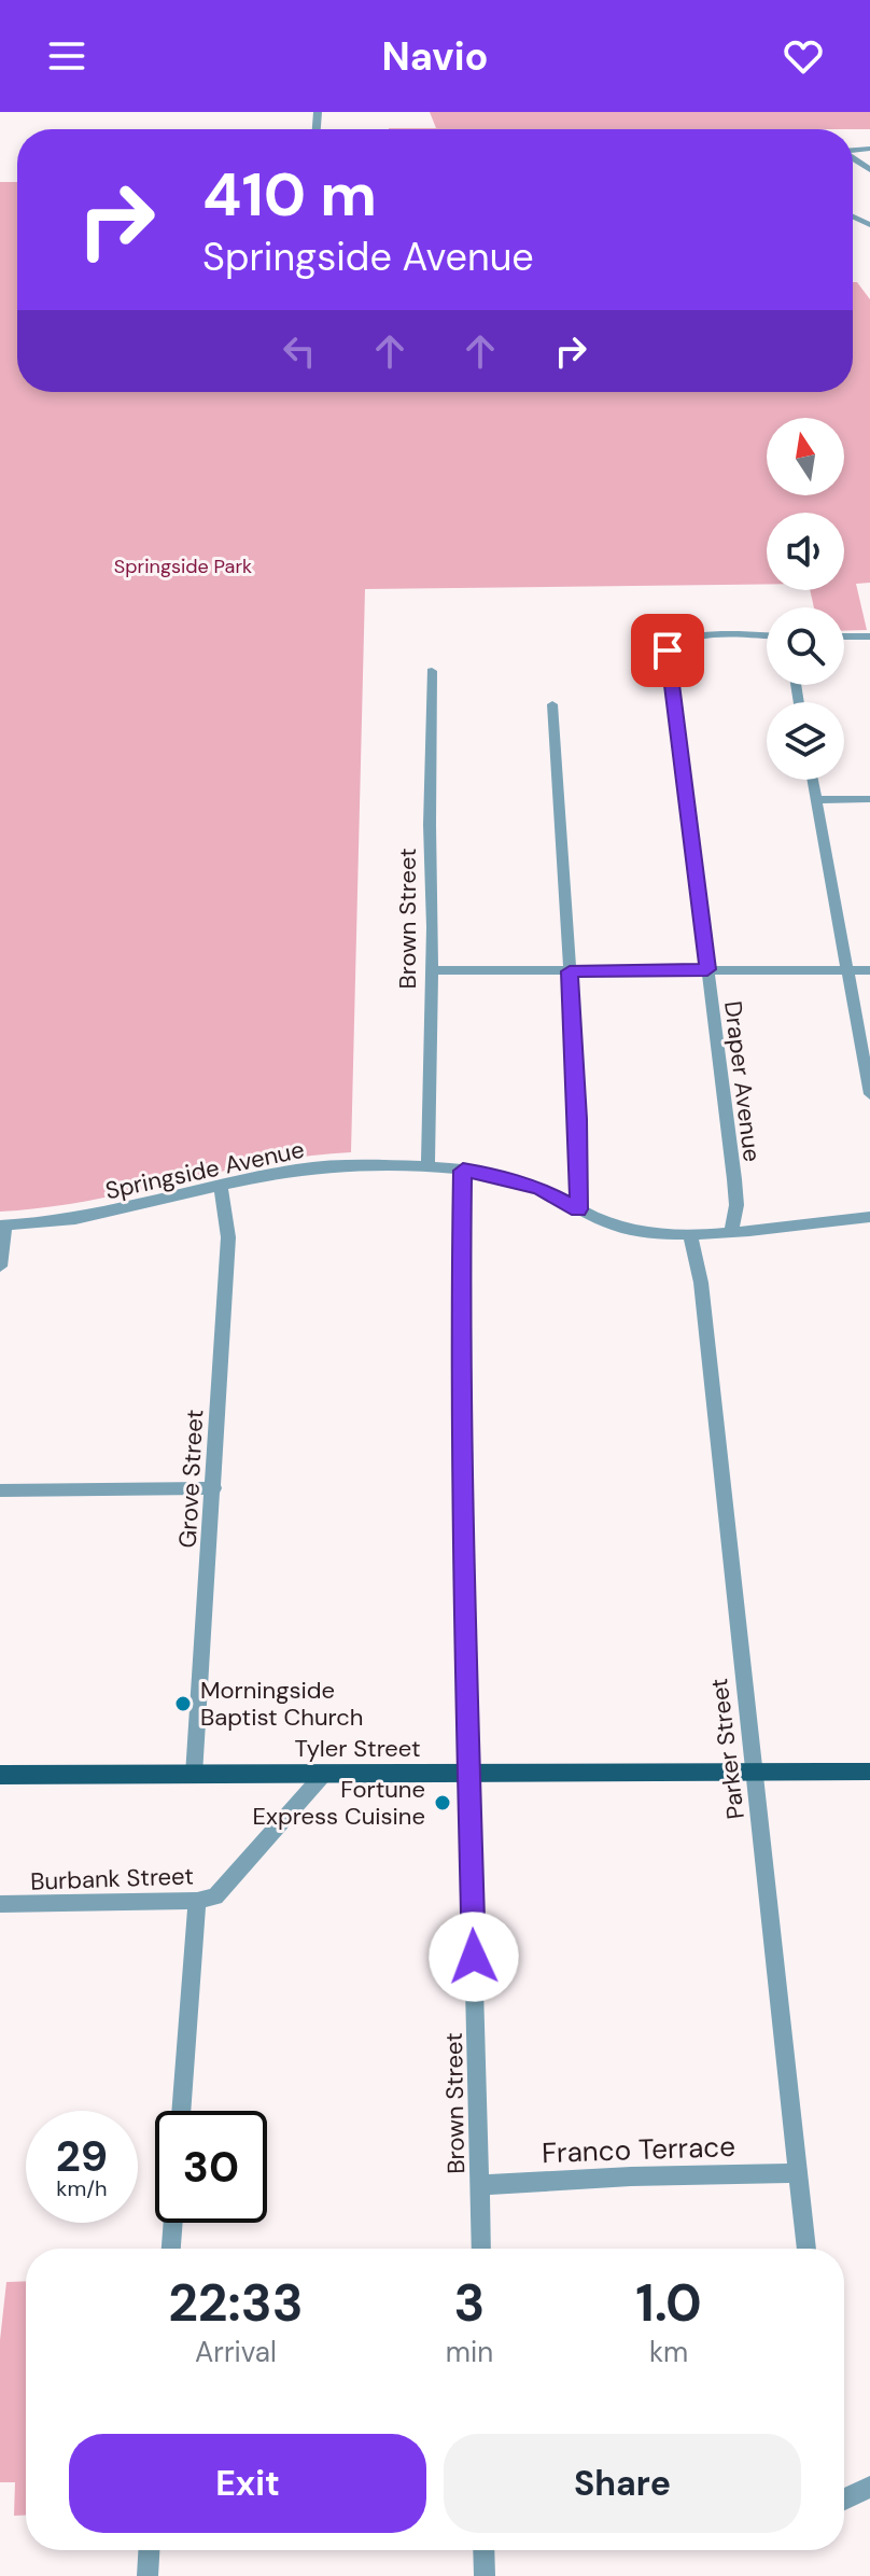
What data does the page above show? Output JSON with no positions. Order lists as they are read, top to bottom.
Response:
{
  "streets": {
    "main road": ["Tyler Street"],
    "street": [
      "Brown Street",
      "Draper Avenue",
      "Springside Avenue",
      "Grove Street",
      "Parker Street",
      "Burbank Street",
      "Franco Terrace"
    ]
  },
  "crossings": [
    ["Brown Street", "Springside Avenue"],
    ["Brown Street", "Tyler Street"],
    ["Brown Street", "Franco Terrace"],
    ["Draper Avenue", "Springside Avenue"],
    ["Springside Avenue", "Grove Street"],
    ["Springside Avenue", "Parker Street"],
    ["Grove Street", "Tyler Street"],
    ["Tyler Street", "Parker Street"],
    ["Tyler Street", "Burbank Street"],
    ["Parker Street", "Franco Terrace"]
  ],
  "parks": ["Springside Park"],
  "places": ["Morningside Baptist Church", "Fortune Express Cuisine"],
  "north": "top",
  "page": {
    "header": "Navio",
    "turn": ["410 m", "Springside Avenue"],
    "speed": "29 km/h",
    "limit": "30",
    "eta": [
      "22:33",
      "Arrival",
      "3",
      "min",
      "1.0",
      "km"
    ],
    "buttons": ["Exit", "Share"]
  }
}
